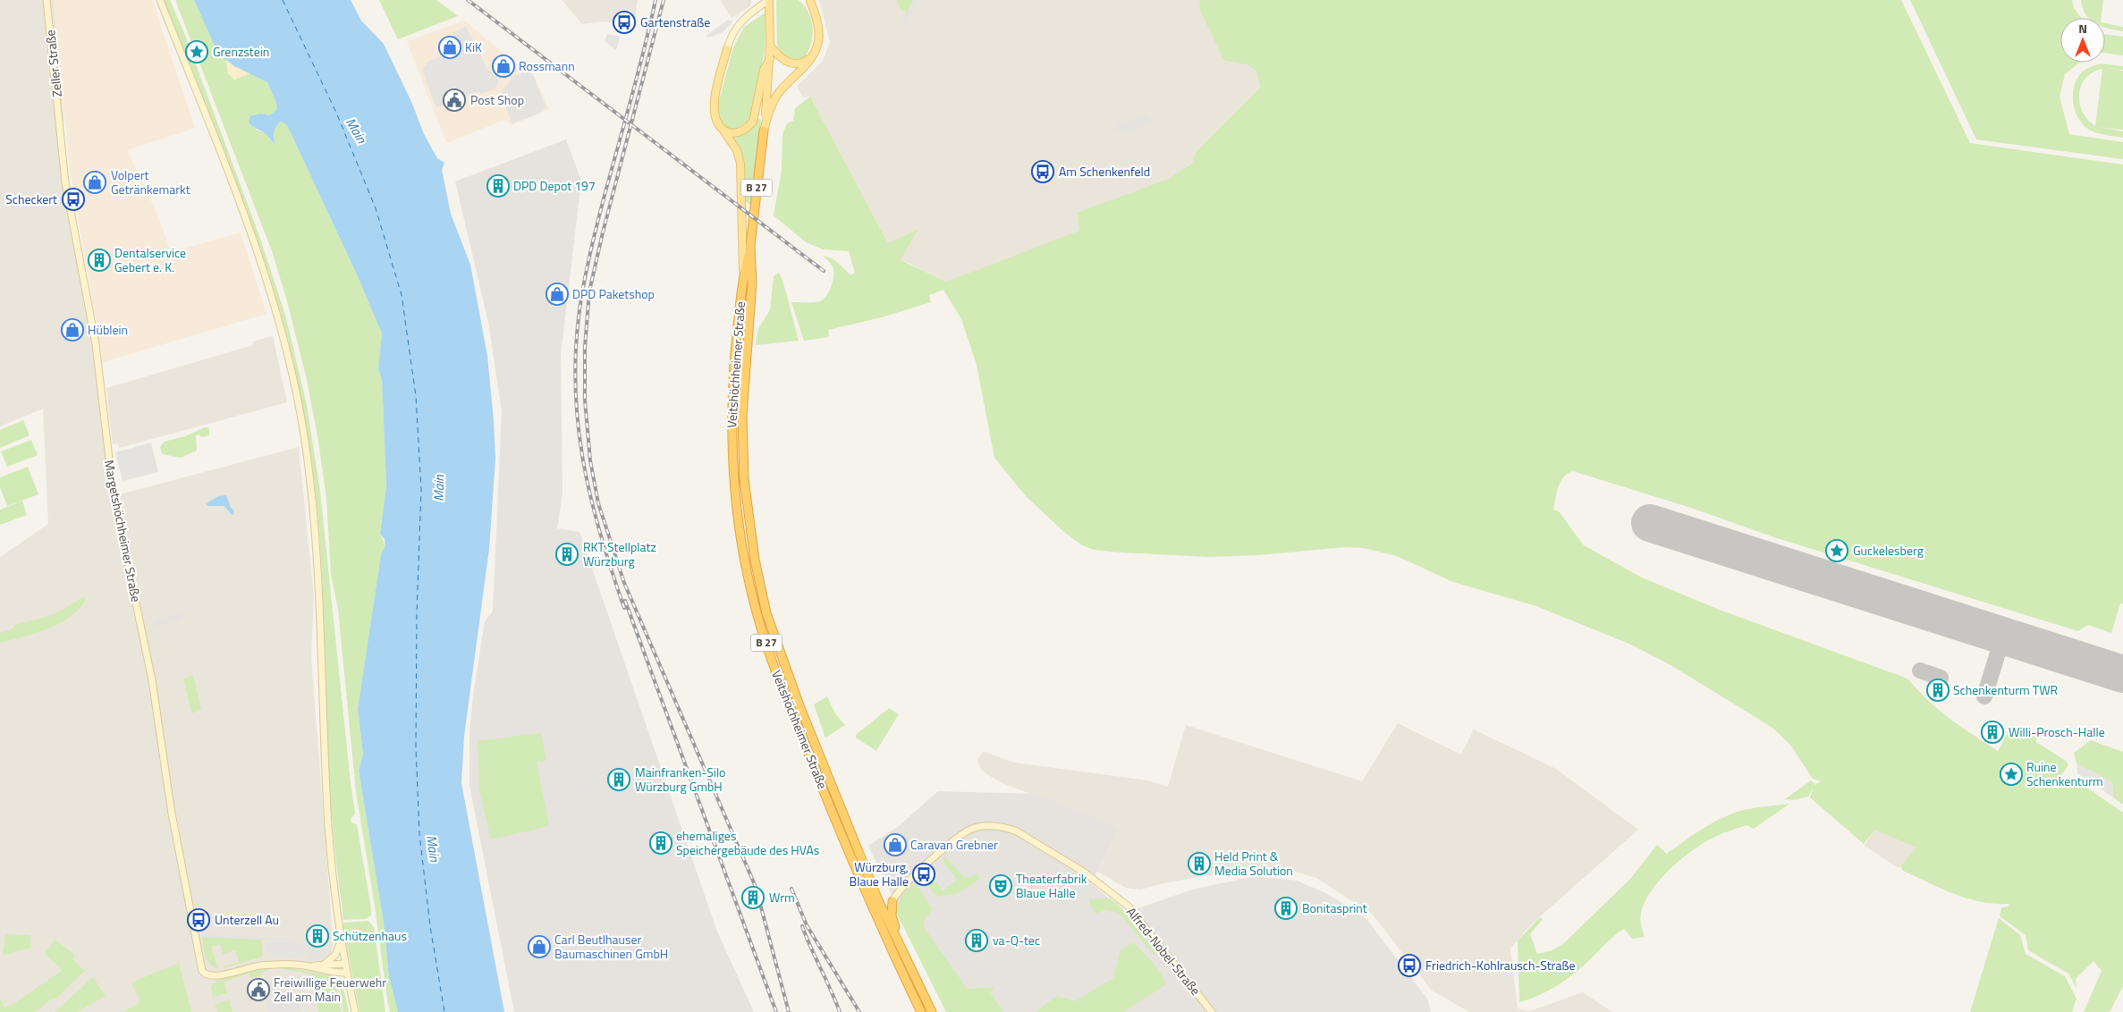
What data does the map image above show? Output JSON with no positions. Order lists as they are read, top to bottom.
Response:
{
  "streets": {
    "highway": ["B 27", "Veitshöchheimer Straße"],
    "street": ["Zeller Straße", "Margetshöchheimer Straße", "Alfred-Nobel-Straße"]
  },
  "crossings": [
    ["Zeller Straße", "Margetshöchheimer Straße"],
    ["B 27", "Veitshöchheimer Straße"]
  ],
  "water": ["Main"],
  "places": {
    "bus stop": [
      "Gartenstraße",
      "Am Schenkenfeld",
      "Scheckert",
      "Würzburg, Blaue Halle",
      "Unterzell Au",
      "Friedrich-Kohlrausch-Straße"
    ],
    "shop": [
      "KiK",
      "Rossmann",
      "Volpert Getränkemarkt",
      "DPD Paketshop",
      "Hüblein",
      "Caravan Grebner",
      "Carl Beutlhauser Baumaschinen GmbH"
    ],
    "place": ["Grenzstein", "Guckelesberg", "Ruine Schenkenturm"],
    "public building": ["Post Shop", "Freiwillige Feuerwehr Zell am Main"],
    "building": [
      "DPD Depot 197",
      "Dentalservice Gebert e. K.",
      "RKT Stellplatz Würzburg",
      "Schenkenturm TWR",
      "Willi-Prosch-Halle",
      "Mainfranken-Silo Würzburg GmbH",
      "ehemaliges Speichergebäude des HVAs",
      "Held Print & Media Solution",
      "Wrm",
      "Bonitasprint",
      "Schützenhaus",
      "va-Q-tec"
    ],
    "theatre": ["Theaterfabrik Blaue Halle"]
  },
  "north": "top"
}
